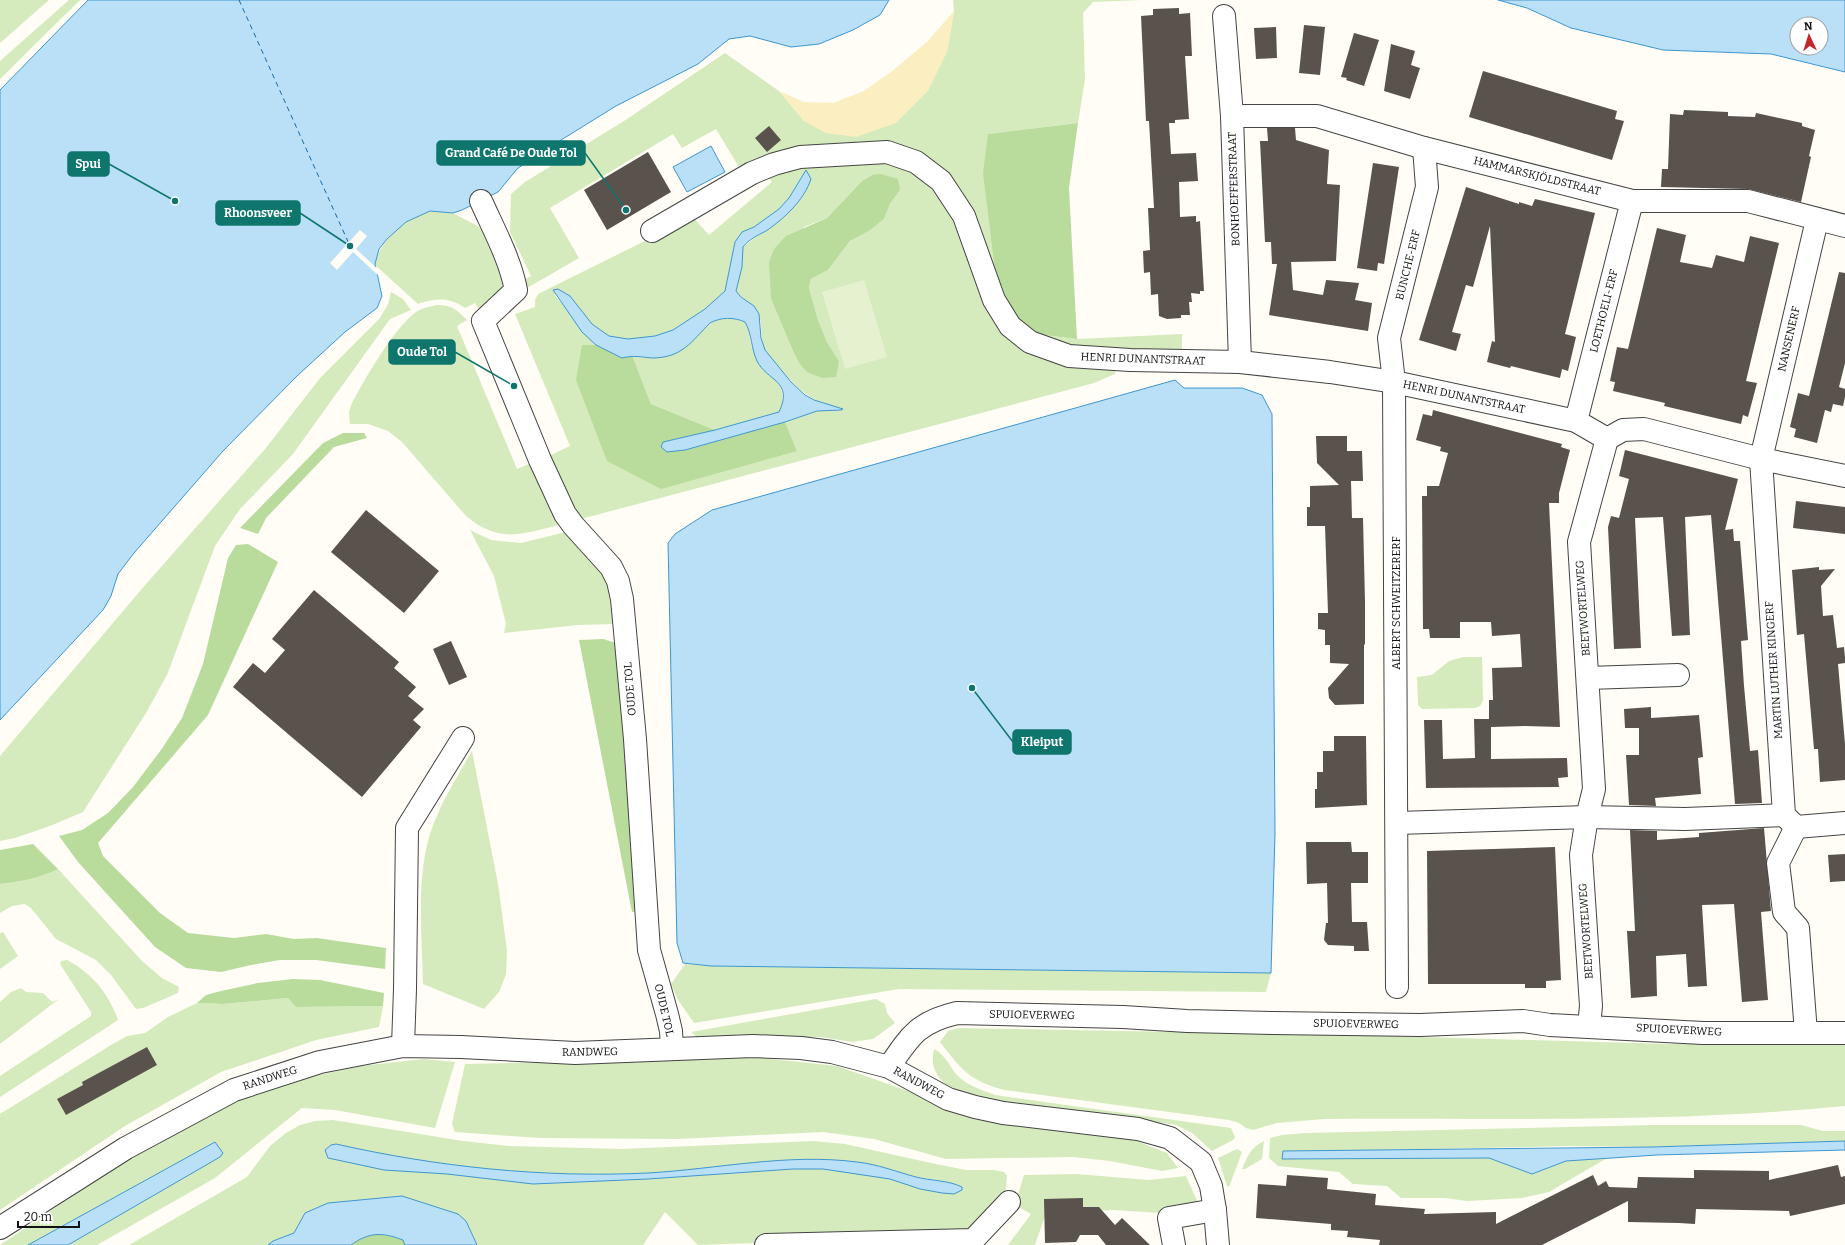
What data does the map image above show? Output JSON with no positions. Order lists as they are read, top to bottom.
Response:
{
  "streets": {
    "street": [
      "HAMMARSKJÖLDSTRAAT",
      "BONHOEFFERSTRAAT",
      "BUNCHE-ERF",
      "LOETHOELI-ERF",
      "NANSENERF",
      "HENRI DUNANTSTRAAT",
      "ALBERT SCHWEITZERERF",
      "BEETWORTELWEG",
      "MARTIN LUTHER KINGERF",
      "OUDE TOL",
      "SPUIOEVERWEG",
      "RANDWEG"
    ]
  },
  "crossings": [
    ["HAMMARSKJÖLDSTRAAT", "BONHOEFFERSTRAAT"],
    ["HAMMARSKJÖLDSTRAAT", "BUNCHE-ERF"],
    ["HAMMARSKJÖLDSTRAAT", "LOETHOELI-ERF"],
    ["HAMMARSKJÖLDSTRAAT", "NANSENERF"],
    ["BONHOEFFERSTRAAT", "HENRI DUNANTSTRAAT"],
    ["BUNCHE-ERF", "HENRI DUNANTSTRAAT"],
    ["BUNCHE-ERF", "ALBERT SCHWEITZERERF"],
    ["LOETHOELI-ERF", "HENRI DUNANTSTRAAT"],
    ["NANSENERF", "MARTIN LUTHER KINGERF"],
    ["HENRI DUNANTSTRAAT", "ALBERT SCHWEITZERERF"],
    ["HENRI DUNANTSTRAAT", "BEETWORTELWEG"],
    ["BEETWORTELWEG", "SPUIOEVERWEG"],
    ["OUDE TOL", "RANDWEG"],
    ["SPUIOEVERWEG", "RANDWEG"]
  ],
  "places": [
    "Spui",
    "Grand Café De Oude Tol",
    "Rhoonsveer",
    "Oude Tol",
    "Kleiput"
  ],
  "scale_bar": "20 m",
  "north": "top"
}
